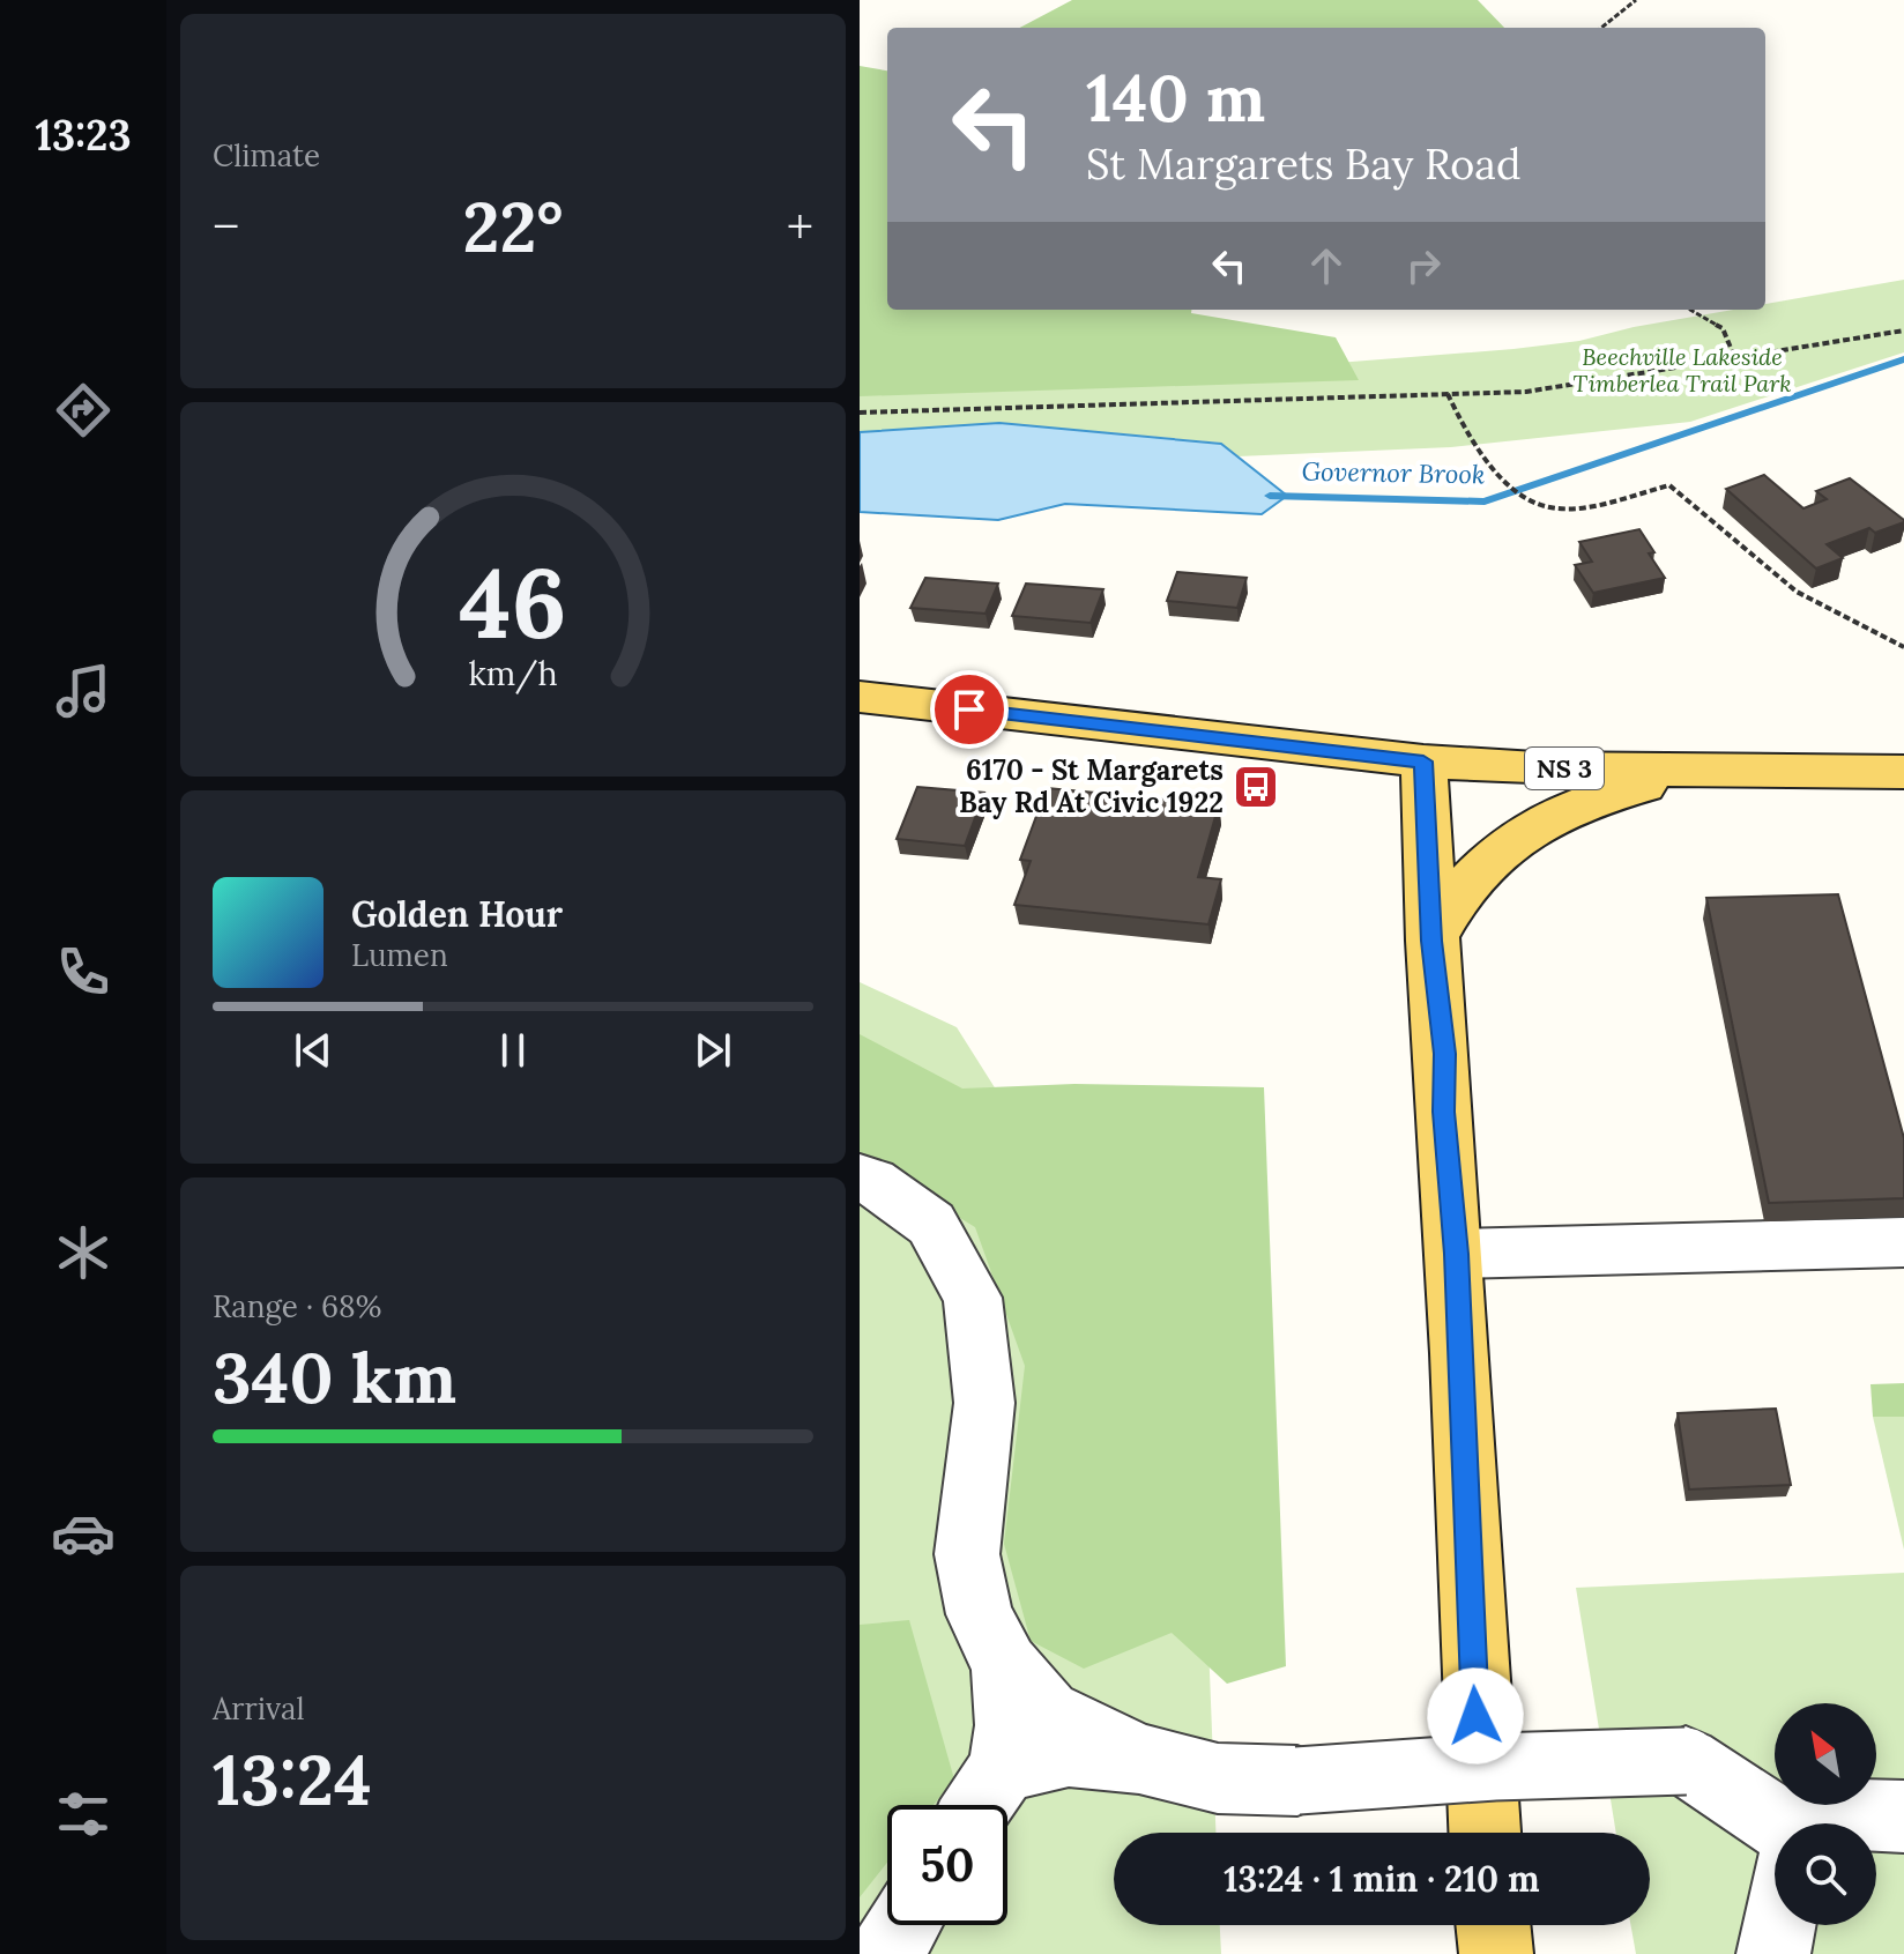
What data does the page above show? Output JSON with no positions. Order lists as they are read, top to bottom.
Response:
{
  "streets": {
    "main road": ["NS 3"]
  },
  "water": ["Governor Brook"],
  "parks": ["Beechville Lakeside Timberlea Trail Park"],
  "places": {
    "bus stop": ["6170 - St Margarets Bay Rd At Civic 1922"]
  },
  "north": "top left",
  "page": {
    "tabs": "13:23",
    "tile": [
      "Climate",
      ["Range · 68%", "340 km"],
      ["Arrival", "13:24"]
    ],
    "turn": ["140 m", "St Margarets Bay Road"],
    "heat": ["−", "22°", "+"],
    "song": ["Golden Hour", "Lumen"],
    "limit": "50",
    "trip": "13:24 · 1 min · 210 m",
    "gauge": ["46", "km/h"]
  }
}
